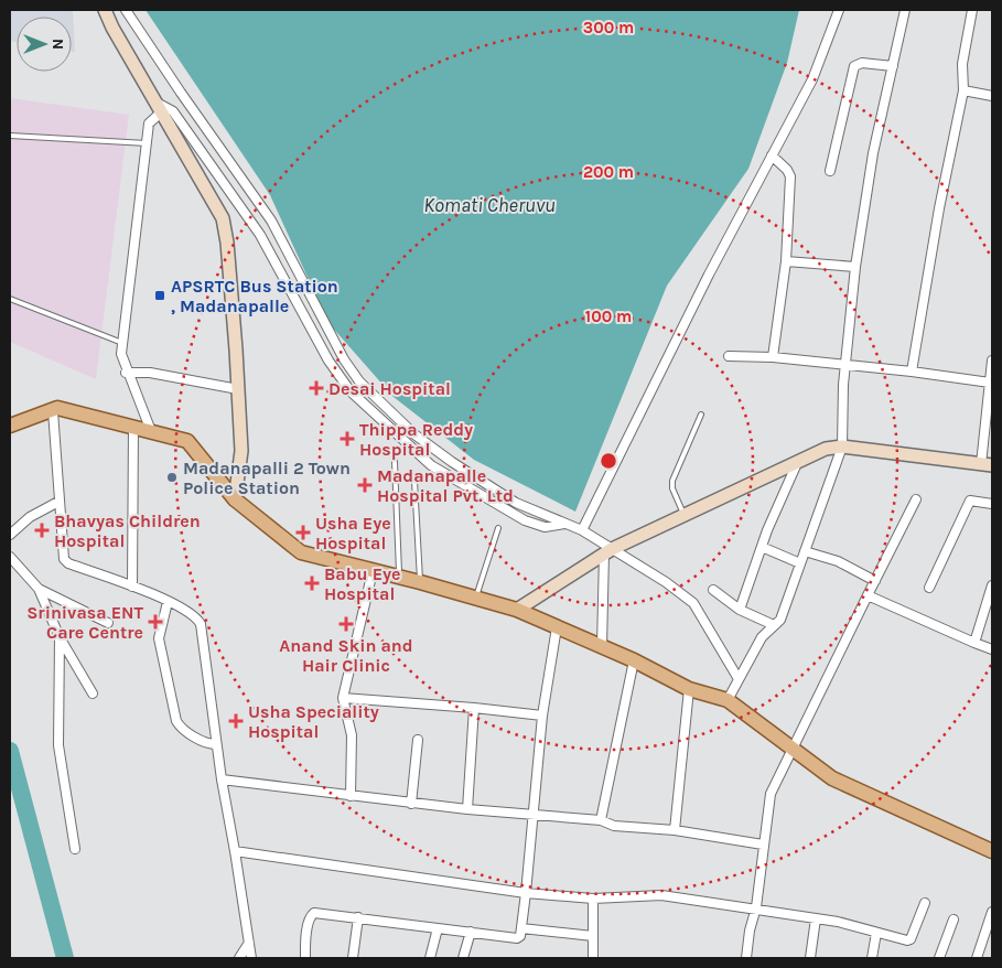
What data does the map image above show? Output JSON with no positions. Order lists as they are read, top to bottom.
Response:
{
  "water": ["Komati Cheruvu"],
  "places": {
    "transit": ["APSRTC Bus Station , Madanapalle"],
    "health": [
      "Desai Hospital",
      "Thippa Reddy Hospital",
      "Madanapalle Hospital Pvt. Ltd",
      "Bhavyas Children Hospital",
      "Usha Eye Hospital",
      "Babu Eye Hospital",
      "Srinivasa ENT Care Centre",
      "Anand Skin and Hair Clinic",
      "Usha Speciality Hospital"
    ],
    "other": ["Madanapalli 2 Town Police Station"]
  },
  "north": "right",
  "rings": ["300 m", "200 m", "100 m"]
}
